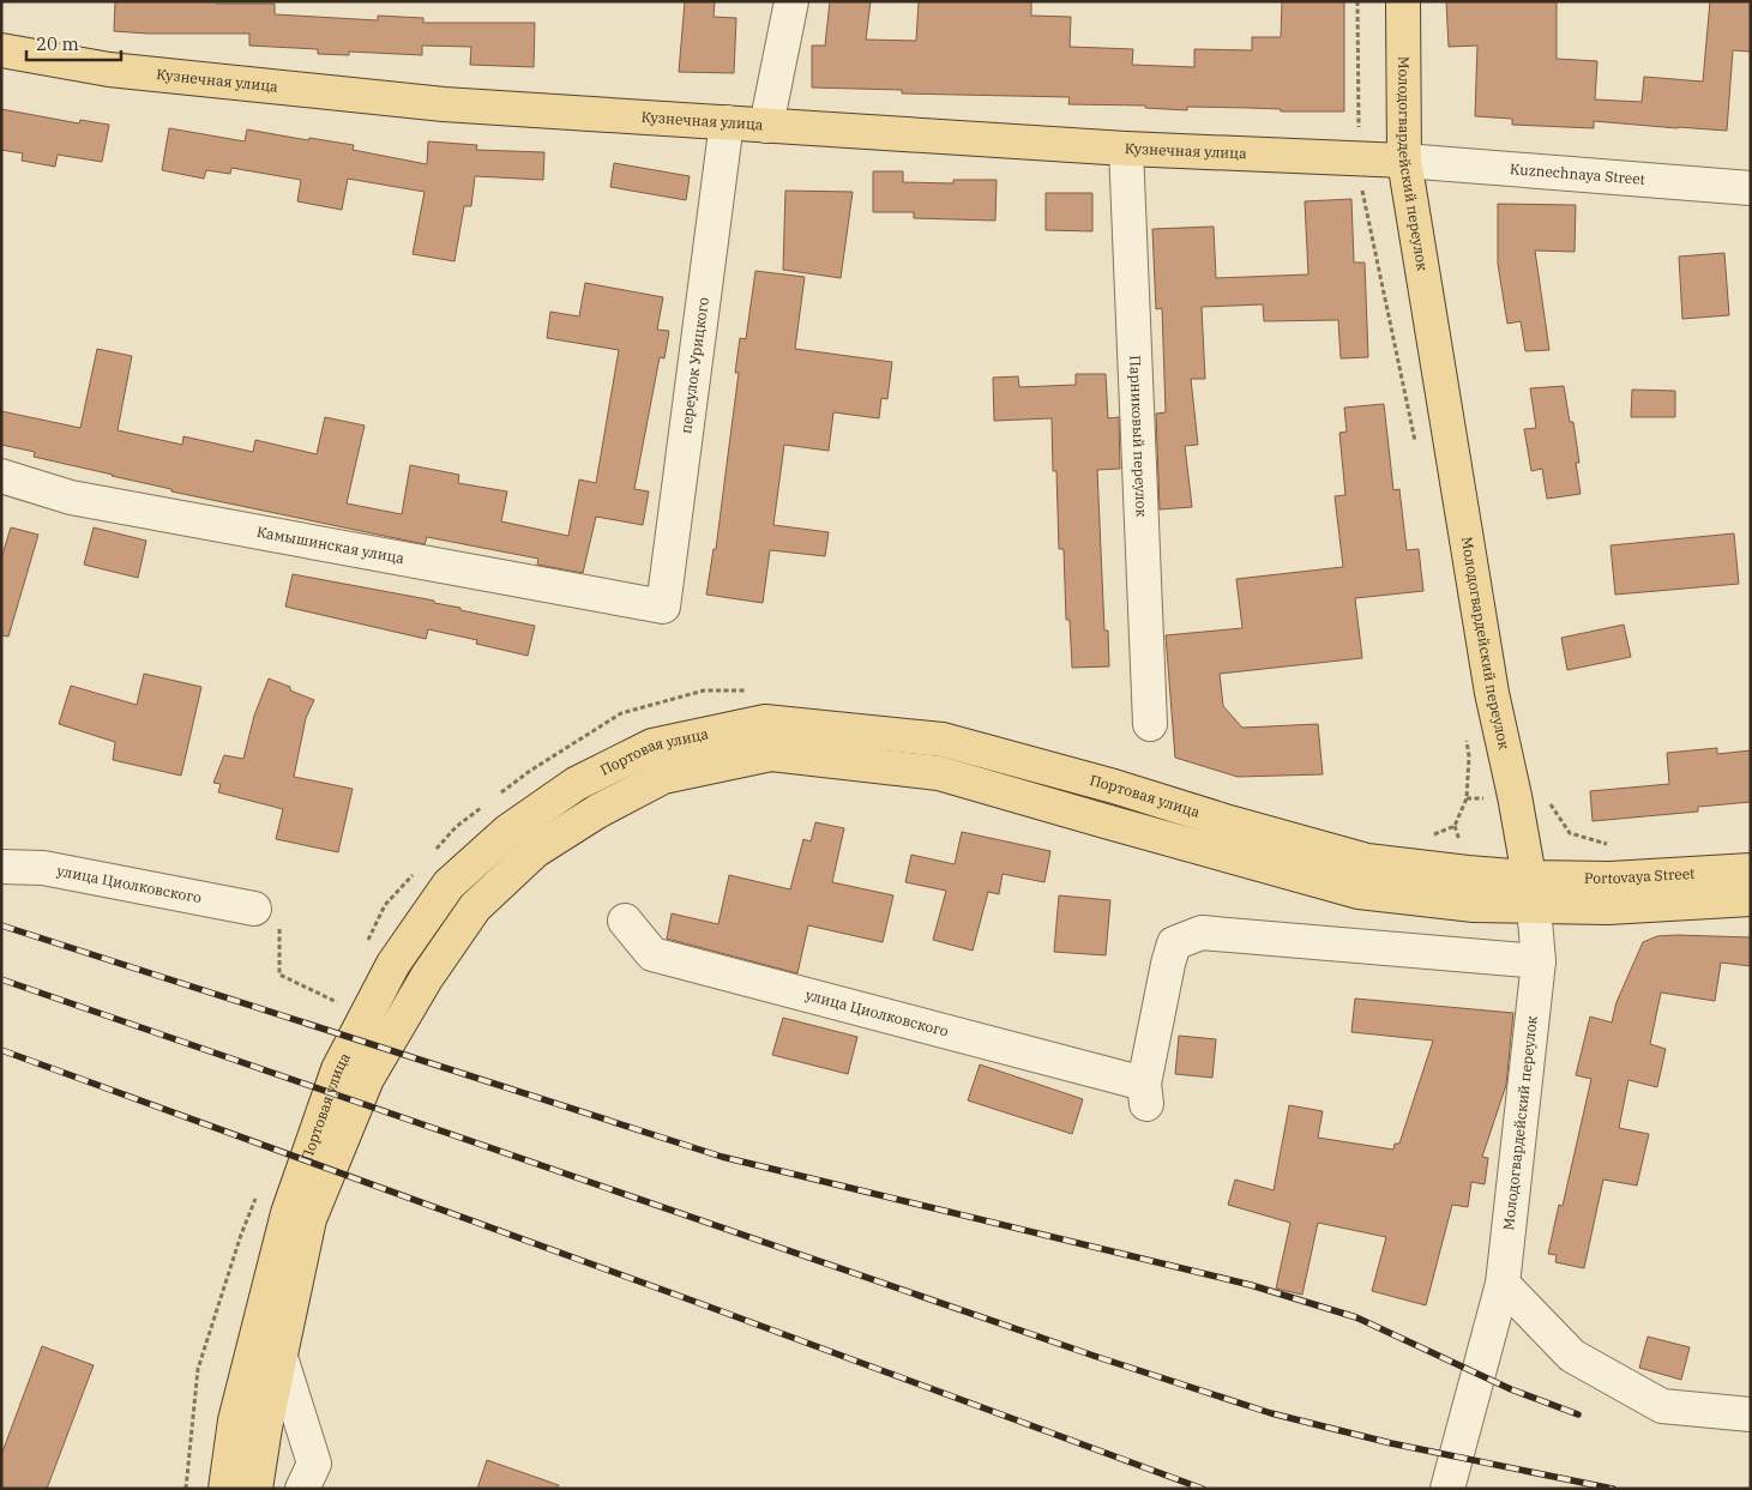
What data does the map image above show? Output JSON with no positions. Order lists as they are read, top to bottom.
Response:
{
  "streets": {
    "main road": [
      "Кузнечная улица",
      "Молодогвардейский переулок",
      "Портовая улица",
      "Portovaya Street"
    ],
    "street": [
      "Kuznechnaya Street",
      "переулок Урицкого",
      "Парниковый переулок",
      "Камышинская улица",
      "улица Циолковского"
    ]
  },
  "crossings": [
    ["Кузнечная улица", "Молодогвардейский переулок"],
    ["Кузнечная улица", "Kuznechnaya Street"],
    ["Кузнечная улица", "переулок Урицкого"],
    ["Кузнечная улица", "Парниковый переулок"],
    ["Молодогвардейский переулок", "Kuznechnaya Street"],
    ["Молодогвардейский переулок", "Портовая улица"],
    ["Молодогвардейский переулок", "Portovaya Street"],
    ["Молодогвардейский переулок", "улица Циолковского"],
    ["переулок Урицкого", "Камышинская улица"],
    ["Портовая улица", "Portovaya Street"]
  ],
  "scale_bar": "20 m"
}
